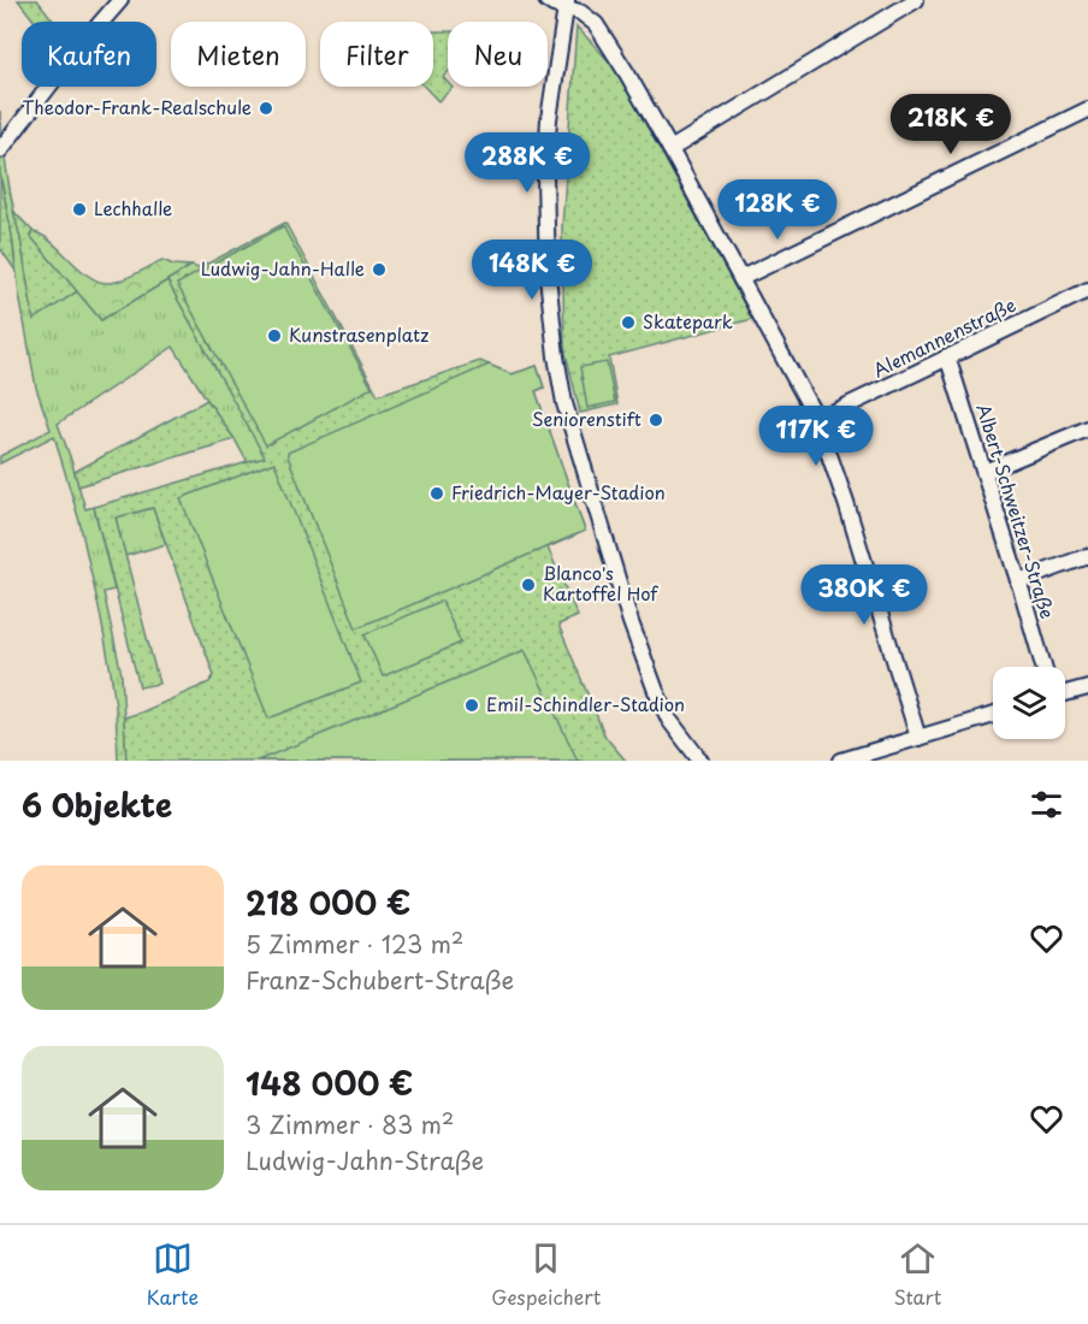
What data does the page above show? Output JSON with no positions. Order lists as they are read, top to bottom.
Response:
{
  "streets": {
    "street": ["Alemannenstraße", "Albert-Schweitzer-Straße"]
  },
  "crossings": [
    ["Alemannenstraße", "Albert-Schweitzer-Straße"]
  ],
  "places": [
    "Theodor-Frank-Realschule",
    "Lechhalle",
    "Ludwig-Jahn-Halle",
    "Skatepark",
    "Kunstrasenplatz",
    "Seniorenstift",
    "Friedrich-Mayer-Stadion",
    "Blanco's Kartoffel Hof",
    "Emil-Schindler-Stadion"
  ],
  "page": {
    "chip": [
      "Kaufen",
      "Mieten",
      "Filter",
      "Neu"
    ],
    "price": [
      "218K €",
      "288K €",
      "128K €",
      "148K €",
      "117K €",
      "380K €"
    ],
    "heading": "6 Objekte",
    "list": [
      {
        "name": "218 000 €",
        "note": "5 Zimmer · 123 m² · Franz-Schubert-Straße"
      },
      {
        "name": "148 000 €",
        "note": "3 Zimmer · 83 m² · Ludwig-Jahn-Straße"
      }
    ],
    "tabs": ["Karte", "Gespeichert", "Start"]
  }
}
